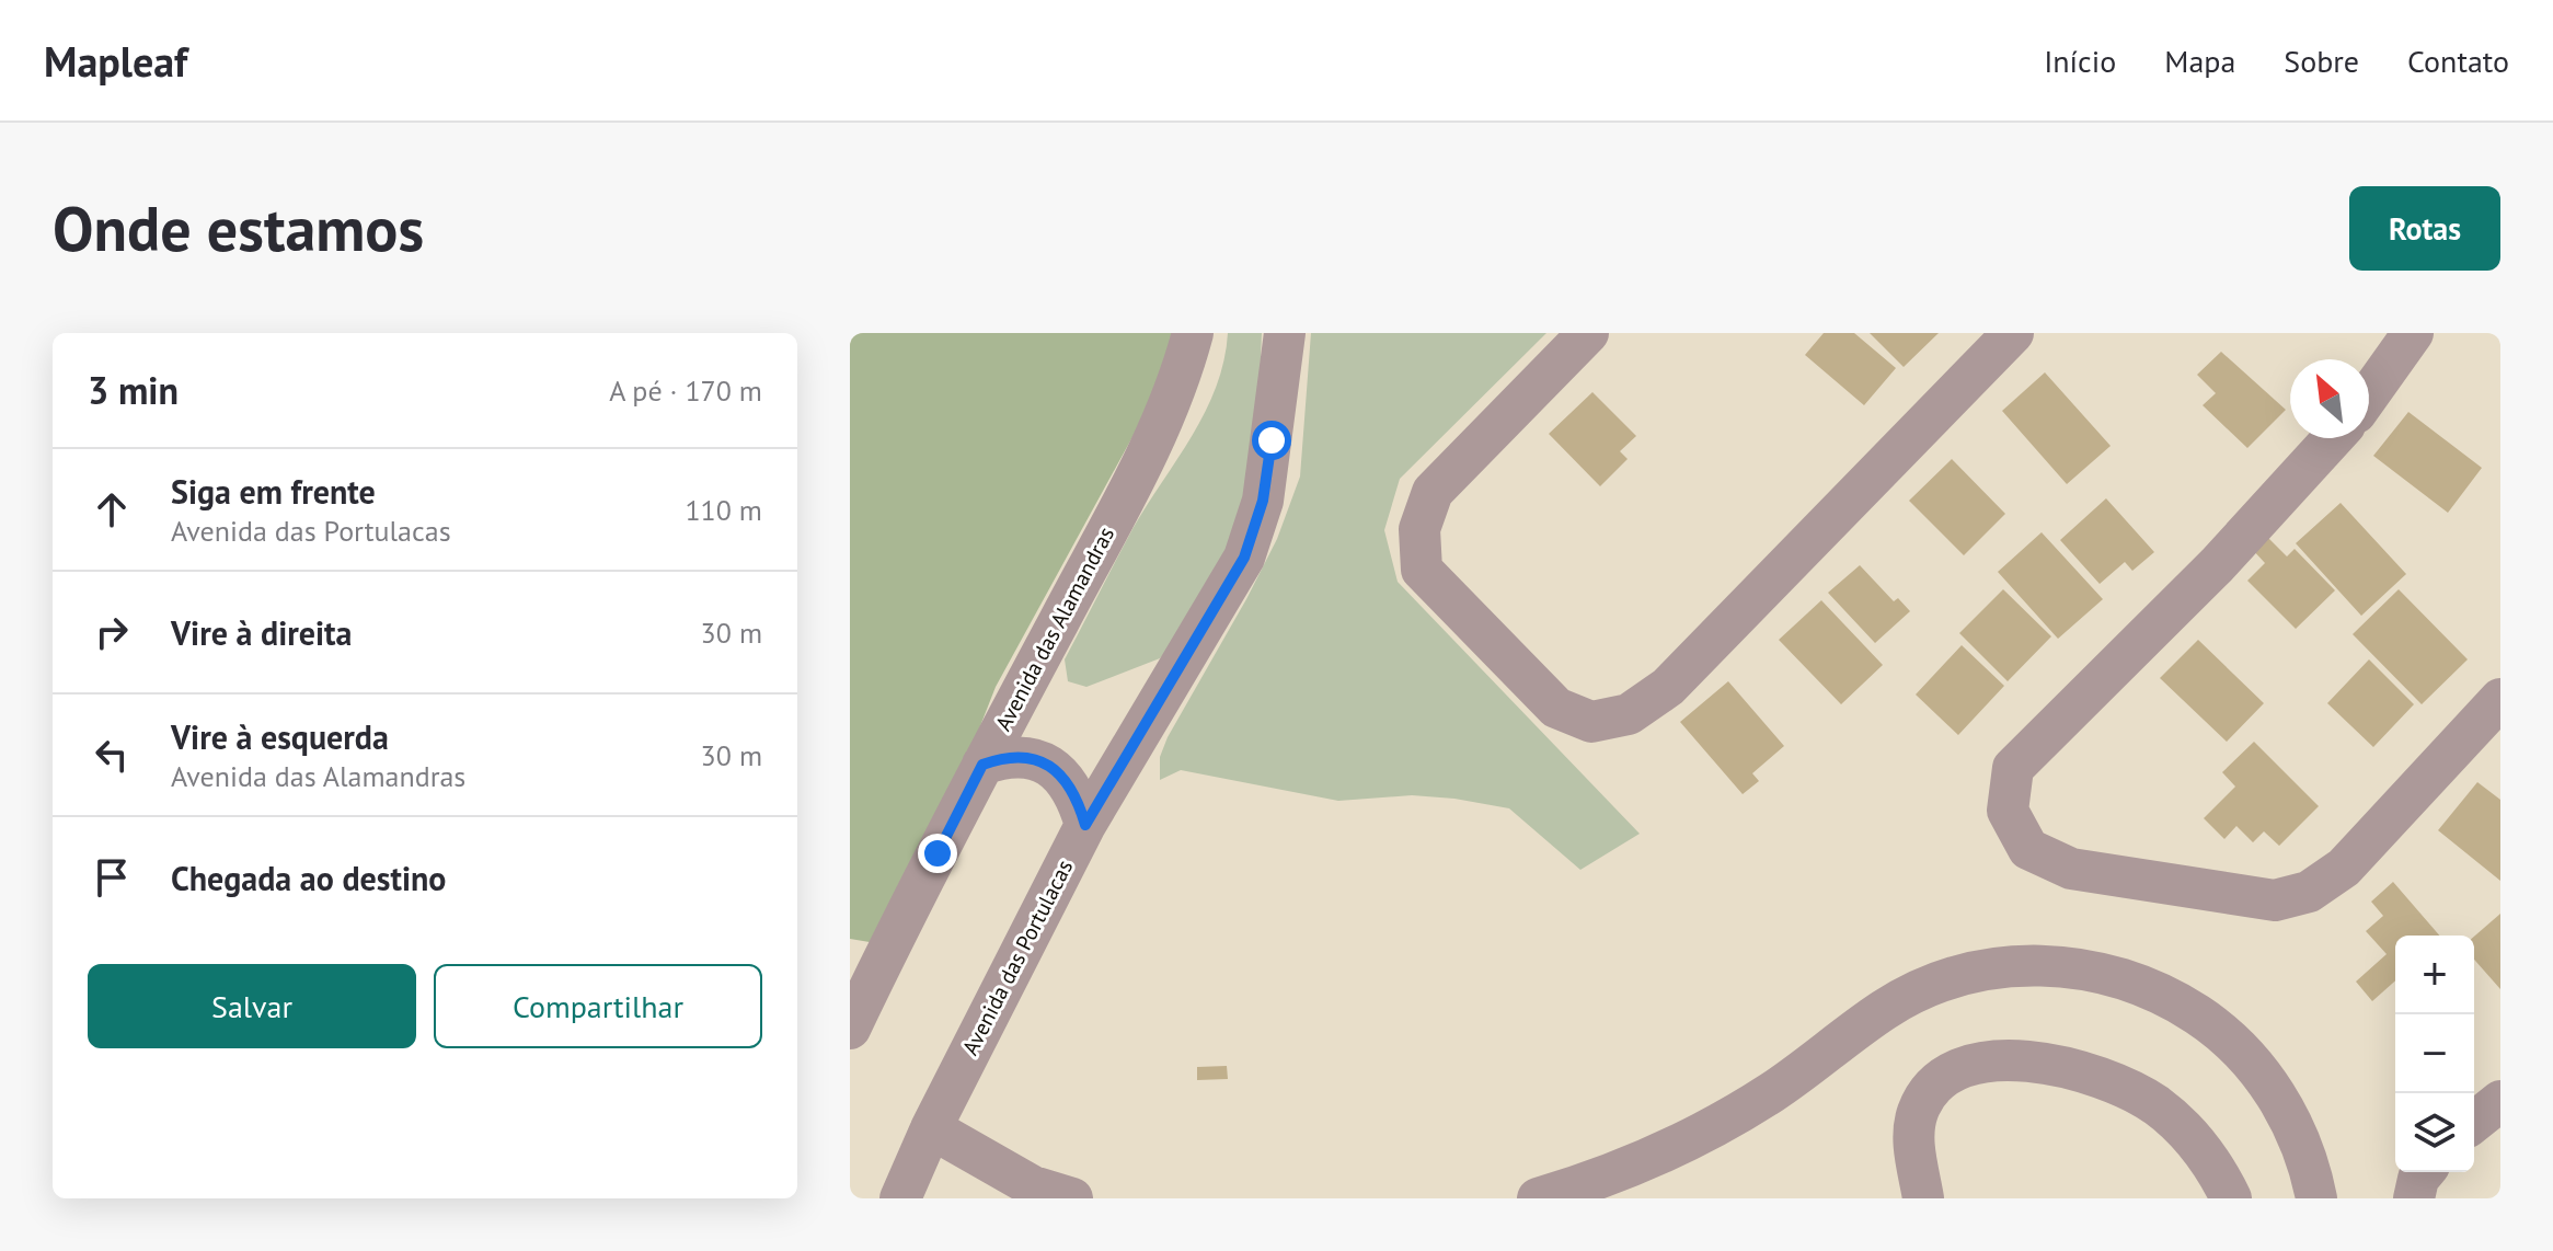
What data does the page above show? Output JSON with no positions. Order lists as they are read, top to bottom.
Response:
{
  "streets": {
    "street": ["Avenida das Alamandras", "Avenida das Portulacas"]
  },
  "north": "top left",
  "page": {
    "header": "Mapleaf",
    "nav": [
      "Início",
      "Mapa",
      "Sobre",
      "Contato"
    ],
    "buttons": [
      "Rotas",
      ["Salvar", "Compartilhar"]
    ],
    "title": "Onde estamos",
    "heading": ["3 min", "A pé · 170 m"],
    "list": [
      ["Siga em frente", "Avenida das Portulacas", "110 m"],
      ["Vire à direita", "30 m"],
      ["Vire à esquerda", "Avenida das Alamandras", "30 m"],
      "Chegada ao destino"
    ],
    "map_buttons": ["+", "−"]
  }
}
